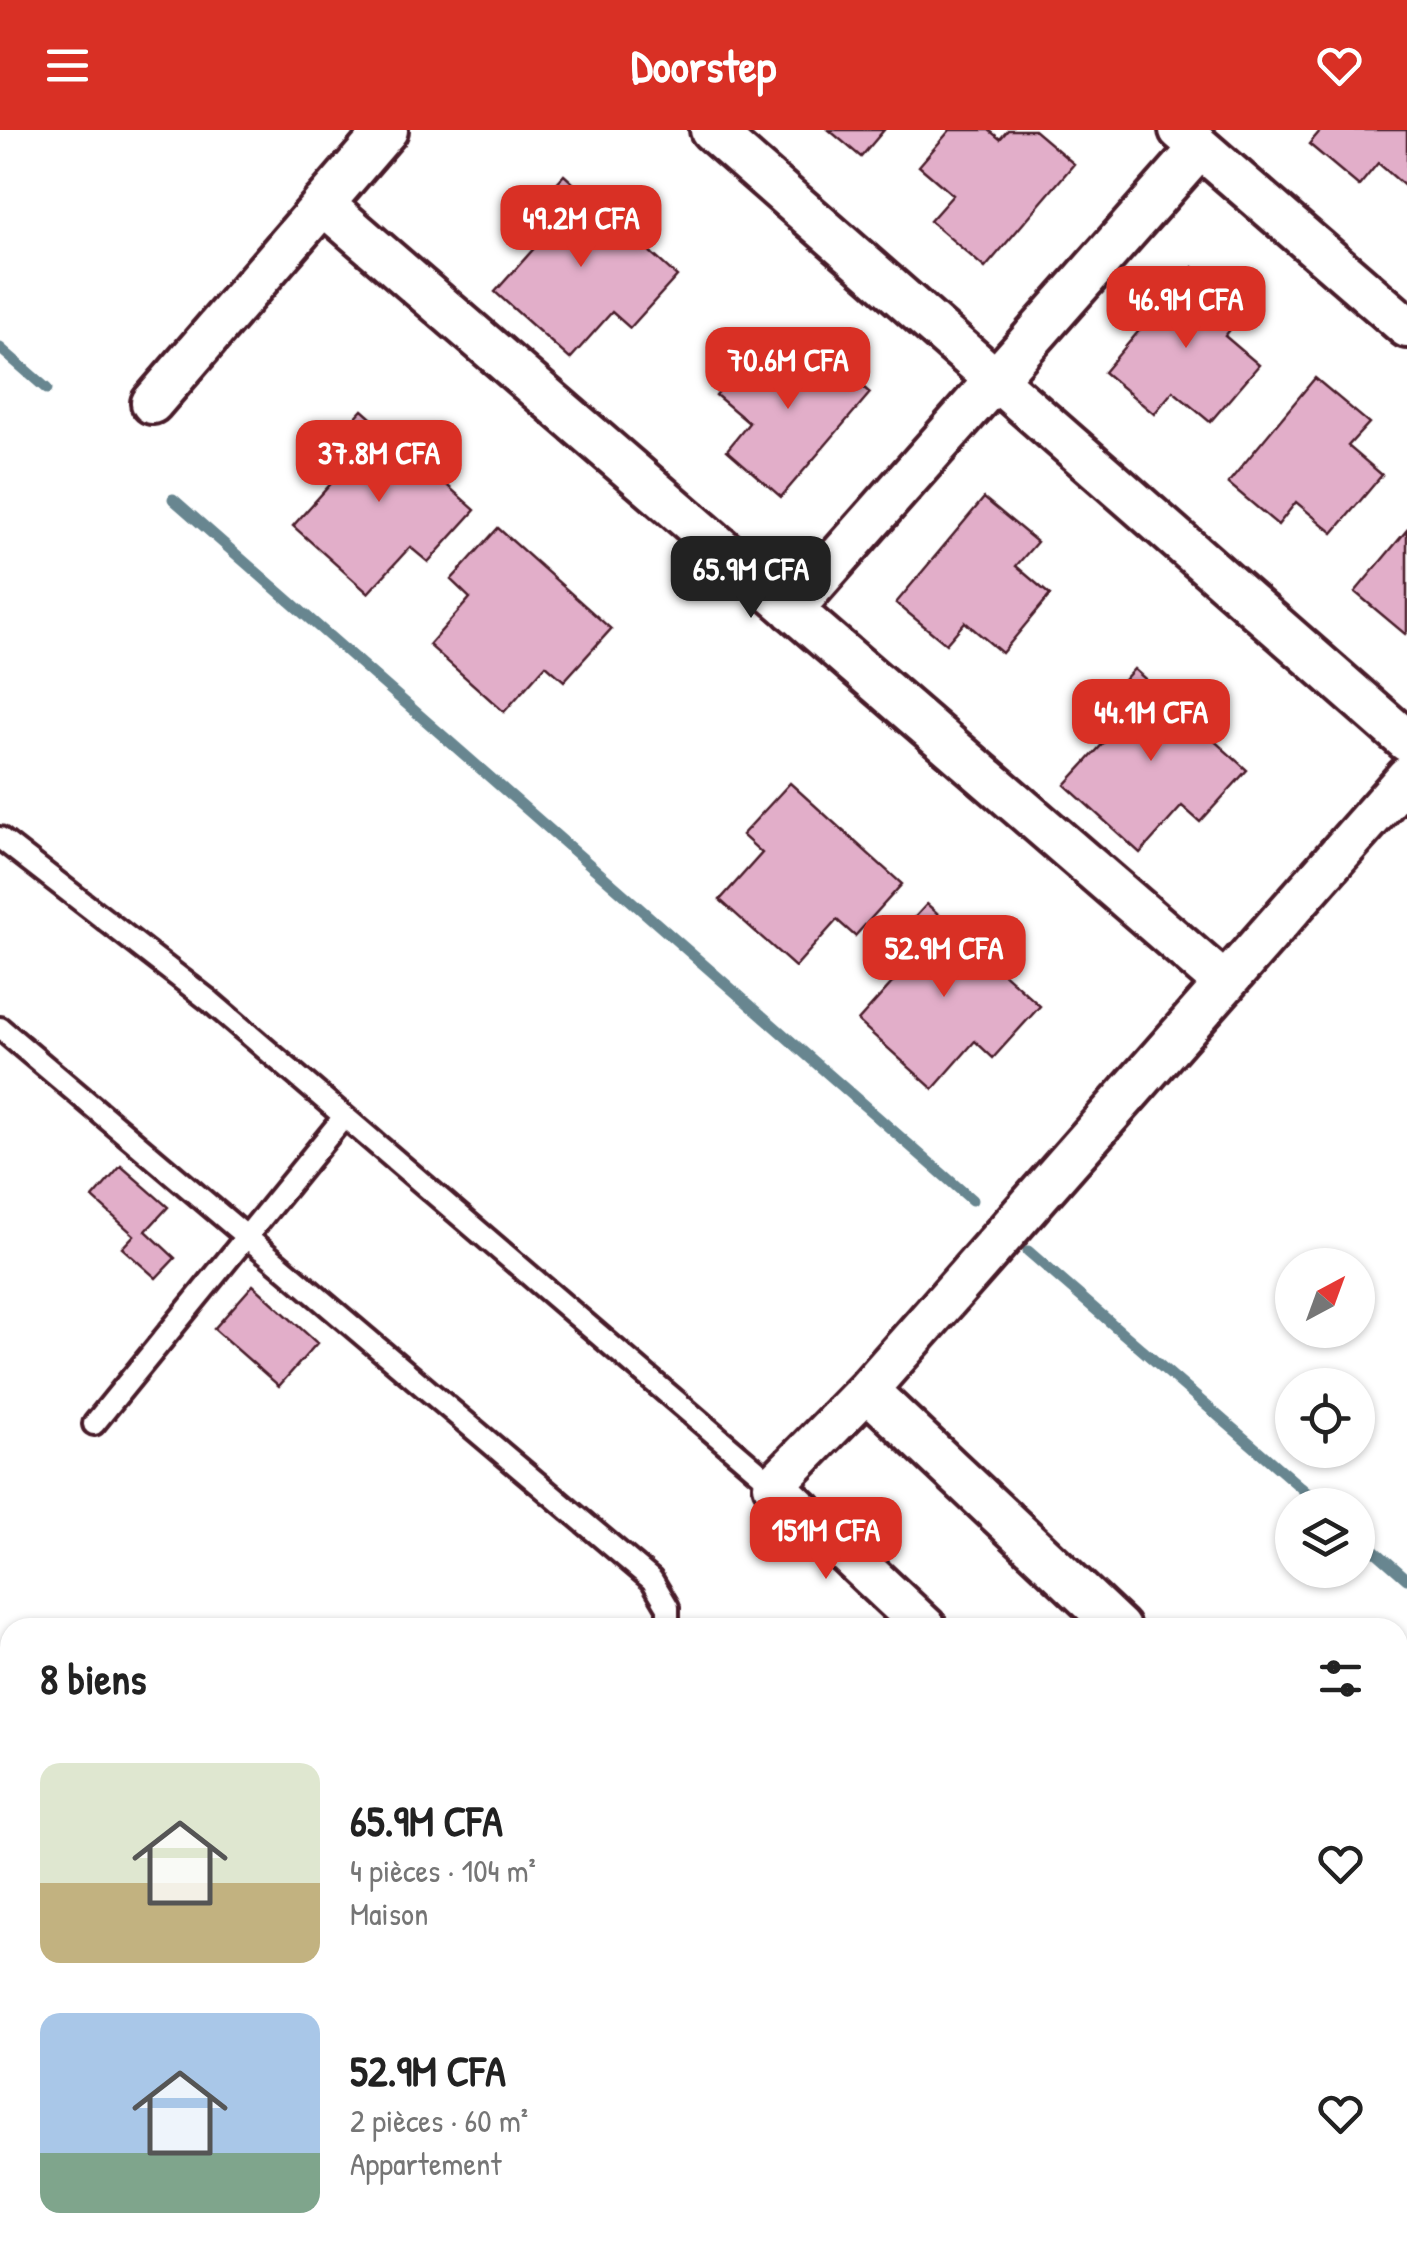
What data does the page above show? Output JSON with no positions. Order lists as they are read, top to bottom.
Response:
{
  "north": "top right",
  "page": {
    "header": "Doorstep",
    "price": [
      "49.2M CFA",
      "46.9M CFA",
      "70.6M CFA",
      "37.8M CFA",
      "65.9M CFA",
      "44.1M CFA",
      "52.9M CFA",
      "151M CFA"
    ],
    "heading": "8 biens",
    "list": [
      {
        "name": "65.9M CFA",
        "note": "4 pièces · 104 m² · Maison"
      },
      {
        "name": "52.9M CFA",
        "note": "2 pièces · 60 m² · Appartement"
      }
    ]
  }
}
